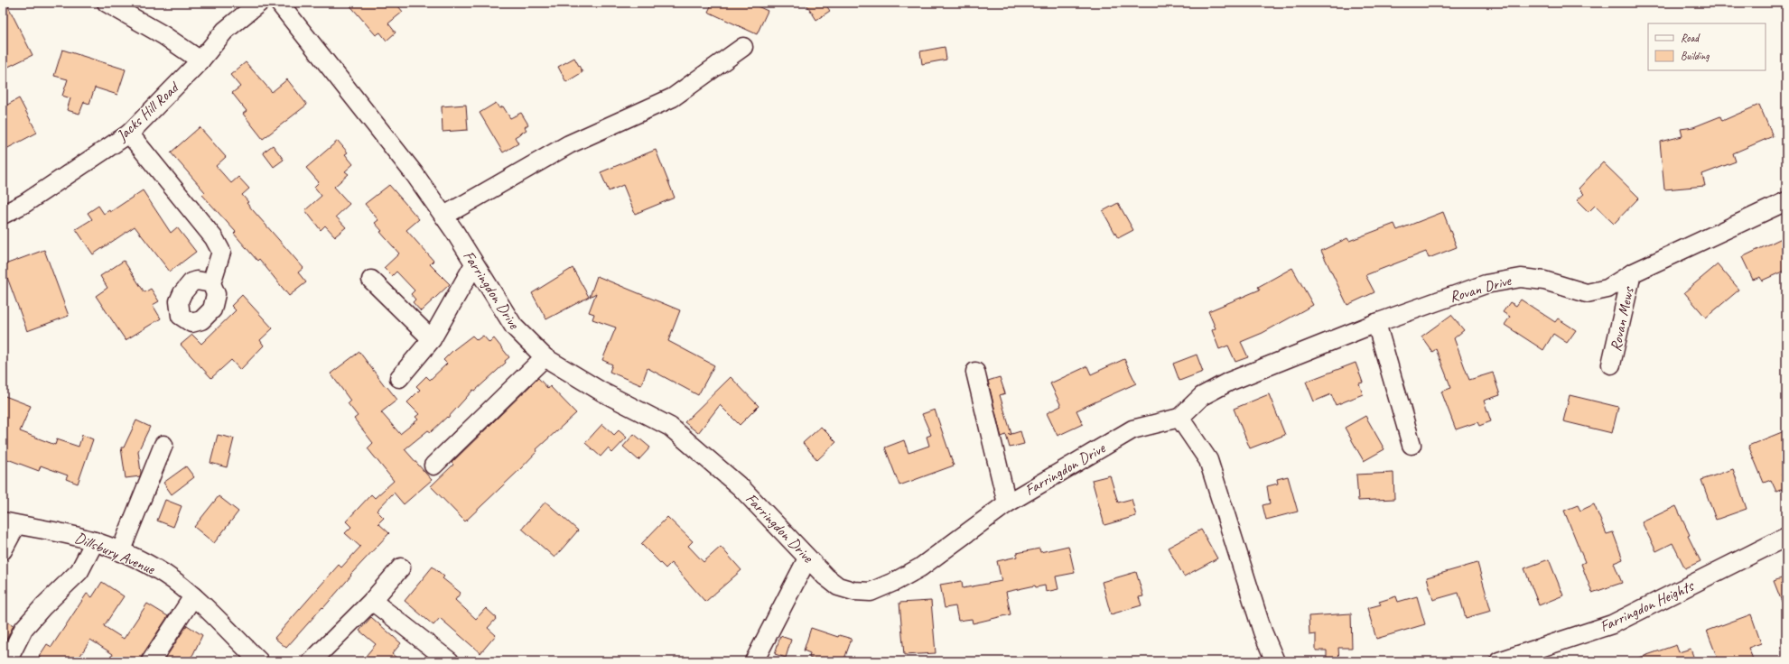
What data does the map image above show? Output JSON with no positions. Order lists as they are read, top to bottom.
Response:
{
  "streets": {
    "street": [
      "Jacks Hill Road",
      "Rovan Drive",
      "Farringdon Drive",
      "Rovan Mews",
      "Dillsbury Avenue",
      "Farringdon Heights"
    ]
  },
  "crossings": [
    ["Rovan Drive", "Farringdon Drive"],
    ["Rovan Drive", "Rovan Mews"]
  ],
  "legend": ["Road", "Building"]
}
